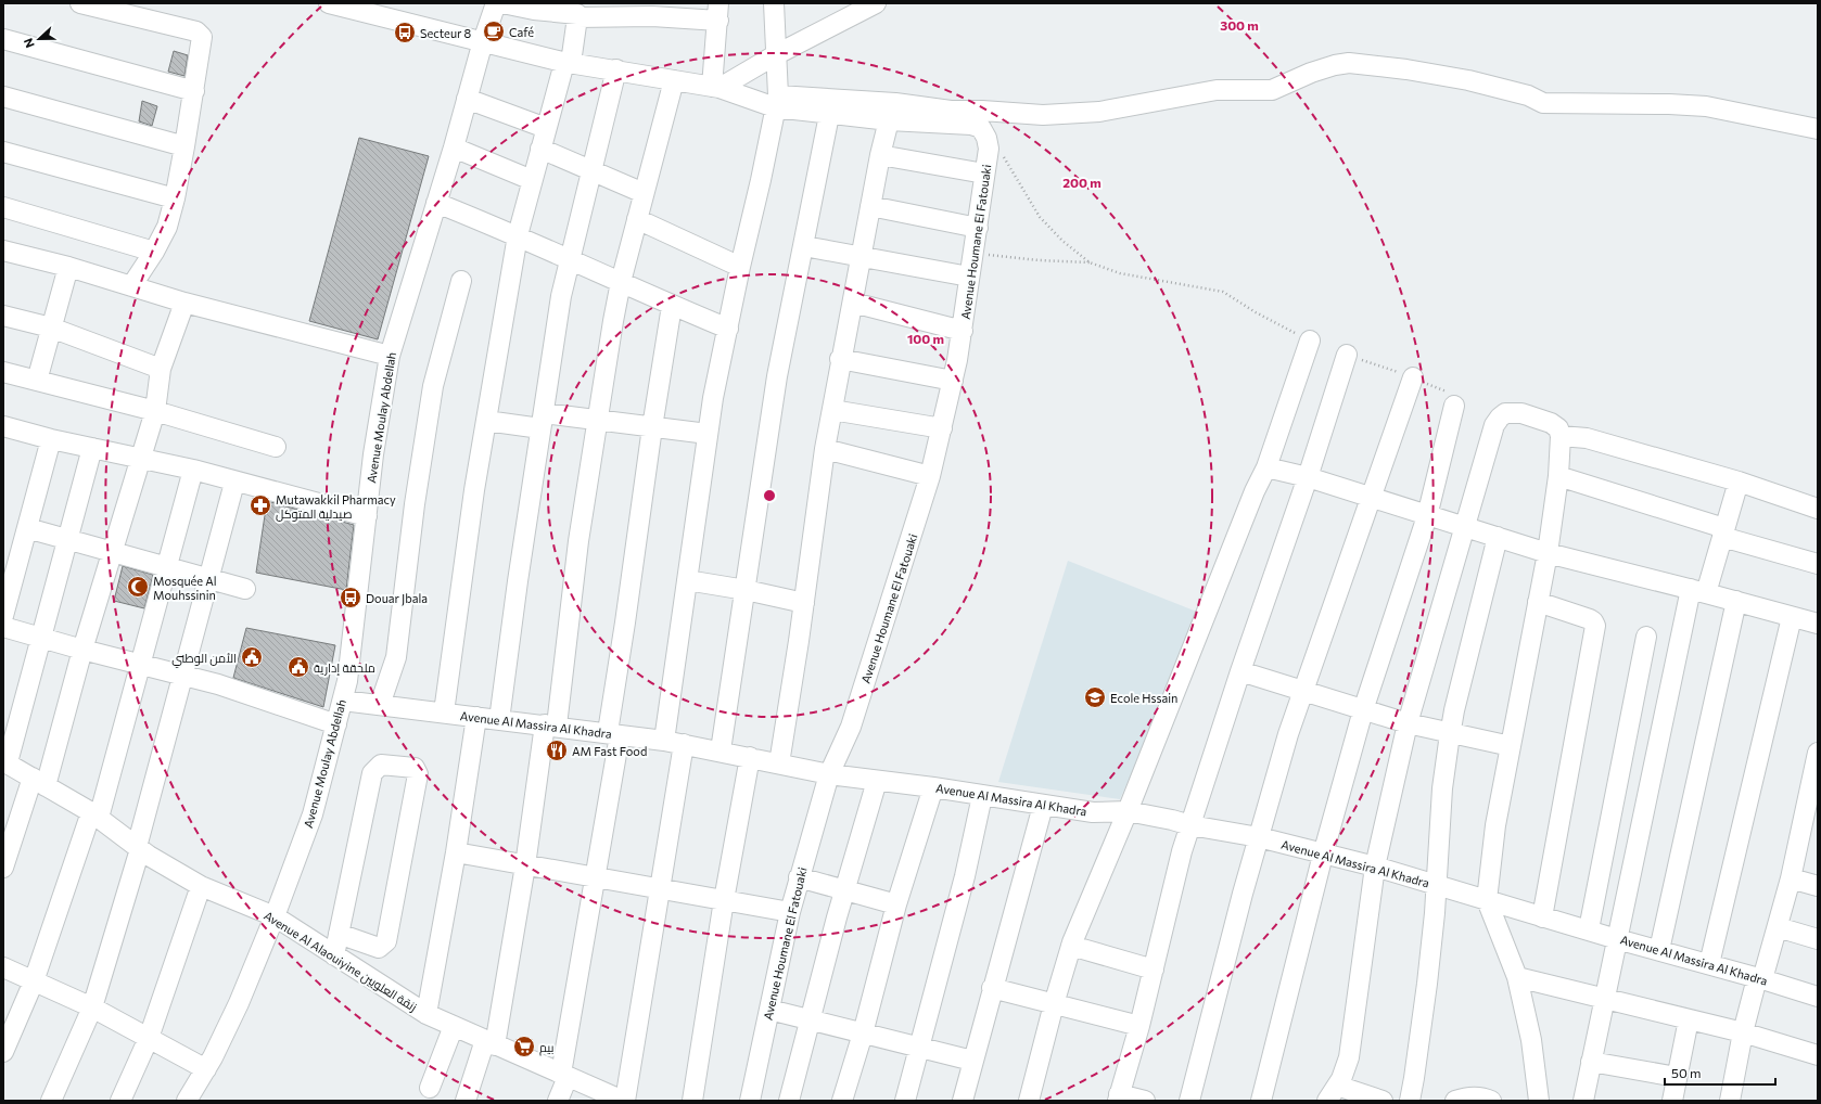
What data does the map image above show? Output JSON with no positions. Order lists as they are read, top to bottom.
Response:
{
  "streets": {
    "street": [
      "Avenue Houmane El Fatouaki",
      "Avenue Moulay Abdellah",
      "Avenue Al Massira Al Khadra",
      "Avenue Al Alaouiyine زنقة العلويين"
    ]
  },
  "crossings": [
    ["Avenue Houmane El Fatouaki", "Avenue Al Massira Al Khadra"],
    ["Avenue Moulay Abdellah", "Avenue Al Massira Al Khadra"],
    ["Avenue Moulay Abdellah", "Avenue Al Alaouiyine زنقة العلويين"]
  ],
  "places": {
    "cafe": ["Café"],
    "bus stop": ["Secteur 8", "Douar Jbala"],
    "pharmacy": ["Mutawakkil Pharmacy صيدلية المتوكل"],
    "mosque": ["Mosquée Al Mouhssinin"],
    "public building": ["الأمن الوطني", "ملحقة إدارية"],
    "school or university": ["Ecole Hssain"],
    "restaurant": ["AM Fast Food"],
    "supermarket": ["بيم"]
  },
  "scale_bar": "50 m",
  "north": "left",
  "rings": ["300 m", "200 m", "100 m"]
}
